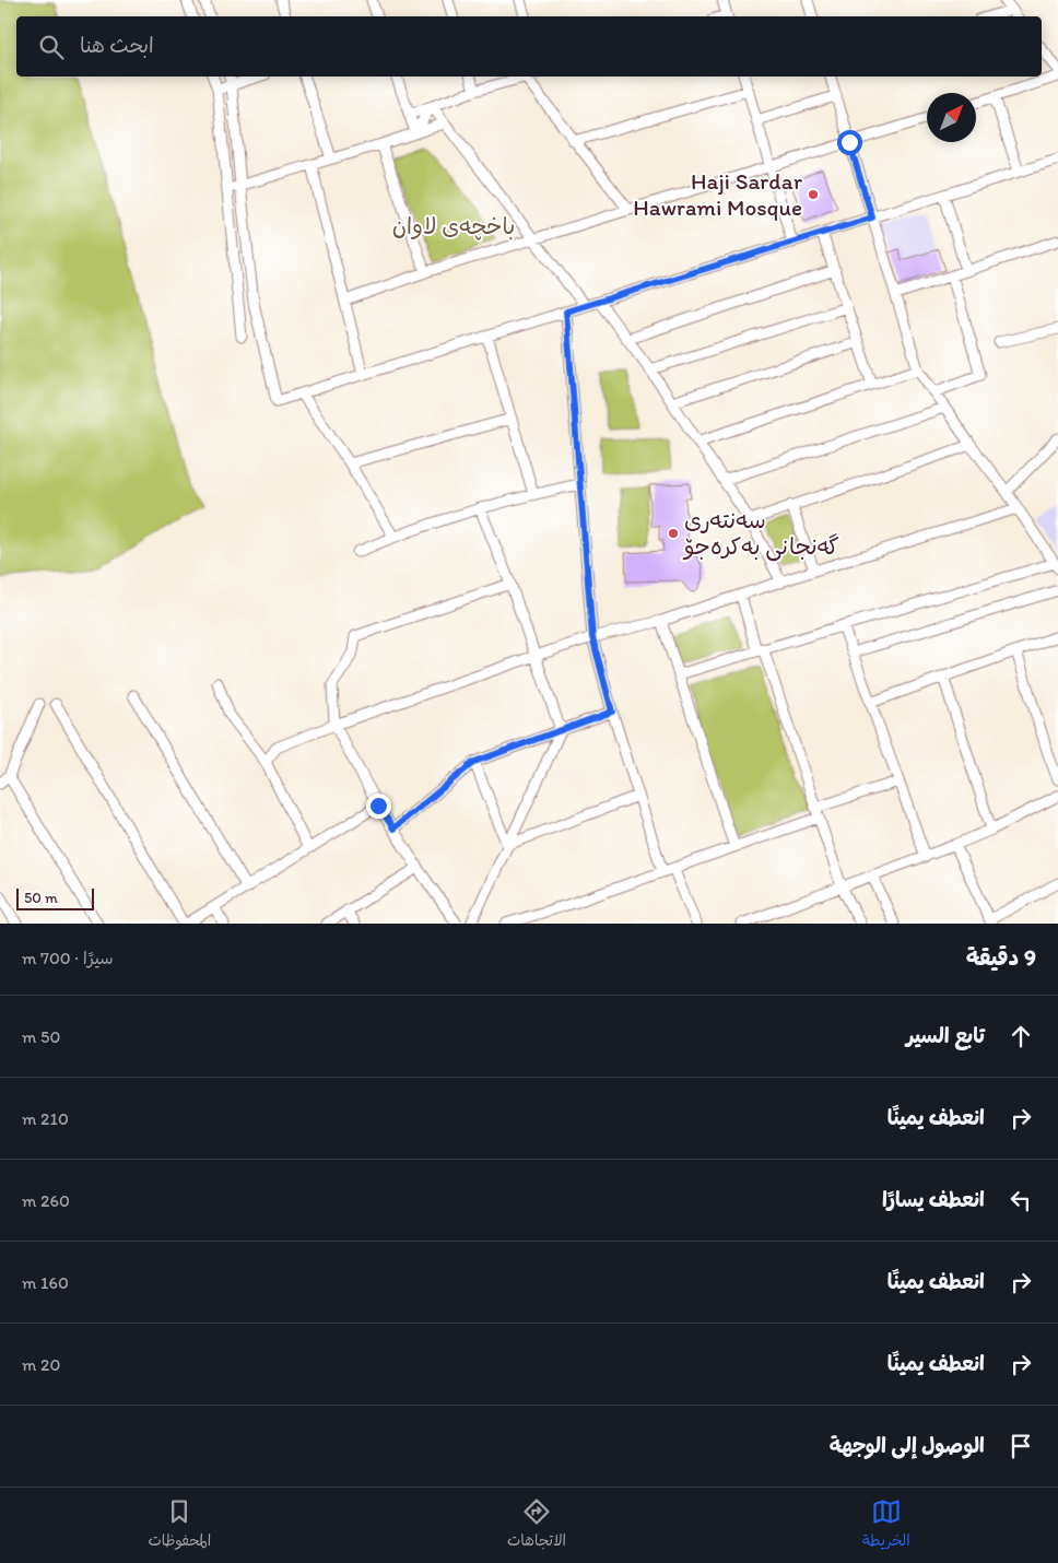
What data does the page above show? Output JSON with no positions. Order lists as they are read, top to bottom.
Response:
{
  "parks": ["باخچەی لاوان"],
  "places": ["Haji Sardar Hawrami Mosque", "سەنتەری گەنجانی بەکرەجۆ"],
  "scale_bar": "50 m",
  "north": "top right",
  "page": {
    "search": "ابحث هنا",
    "scale": "50 m",
    "heading": ["9 دقيقة", "سيرًا · 700 m"],
    "list": [
      ["تابع السير", "50 m"],
      ["انعطف يمينًا", "210 m"],
      ["انعطف يسارًا", "260 m"],
      ["انعطف يمينًا", "160 m"],
      ["انعطف يمينًا", "20 m"],
      "الوصول إلى الوجهة"
    ],
    "nav": ["الخريطة", "الاتجاهات", "المحفوظات"]
  }
}
